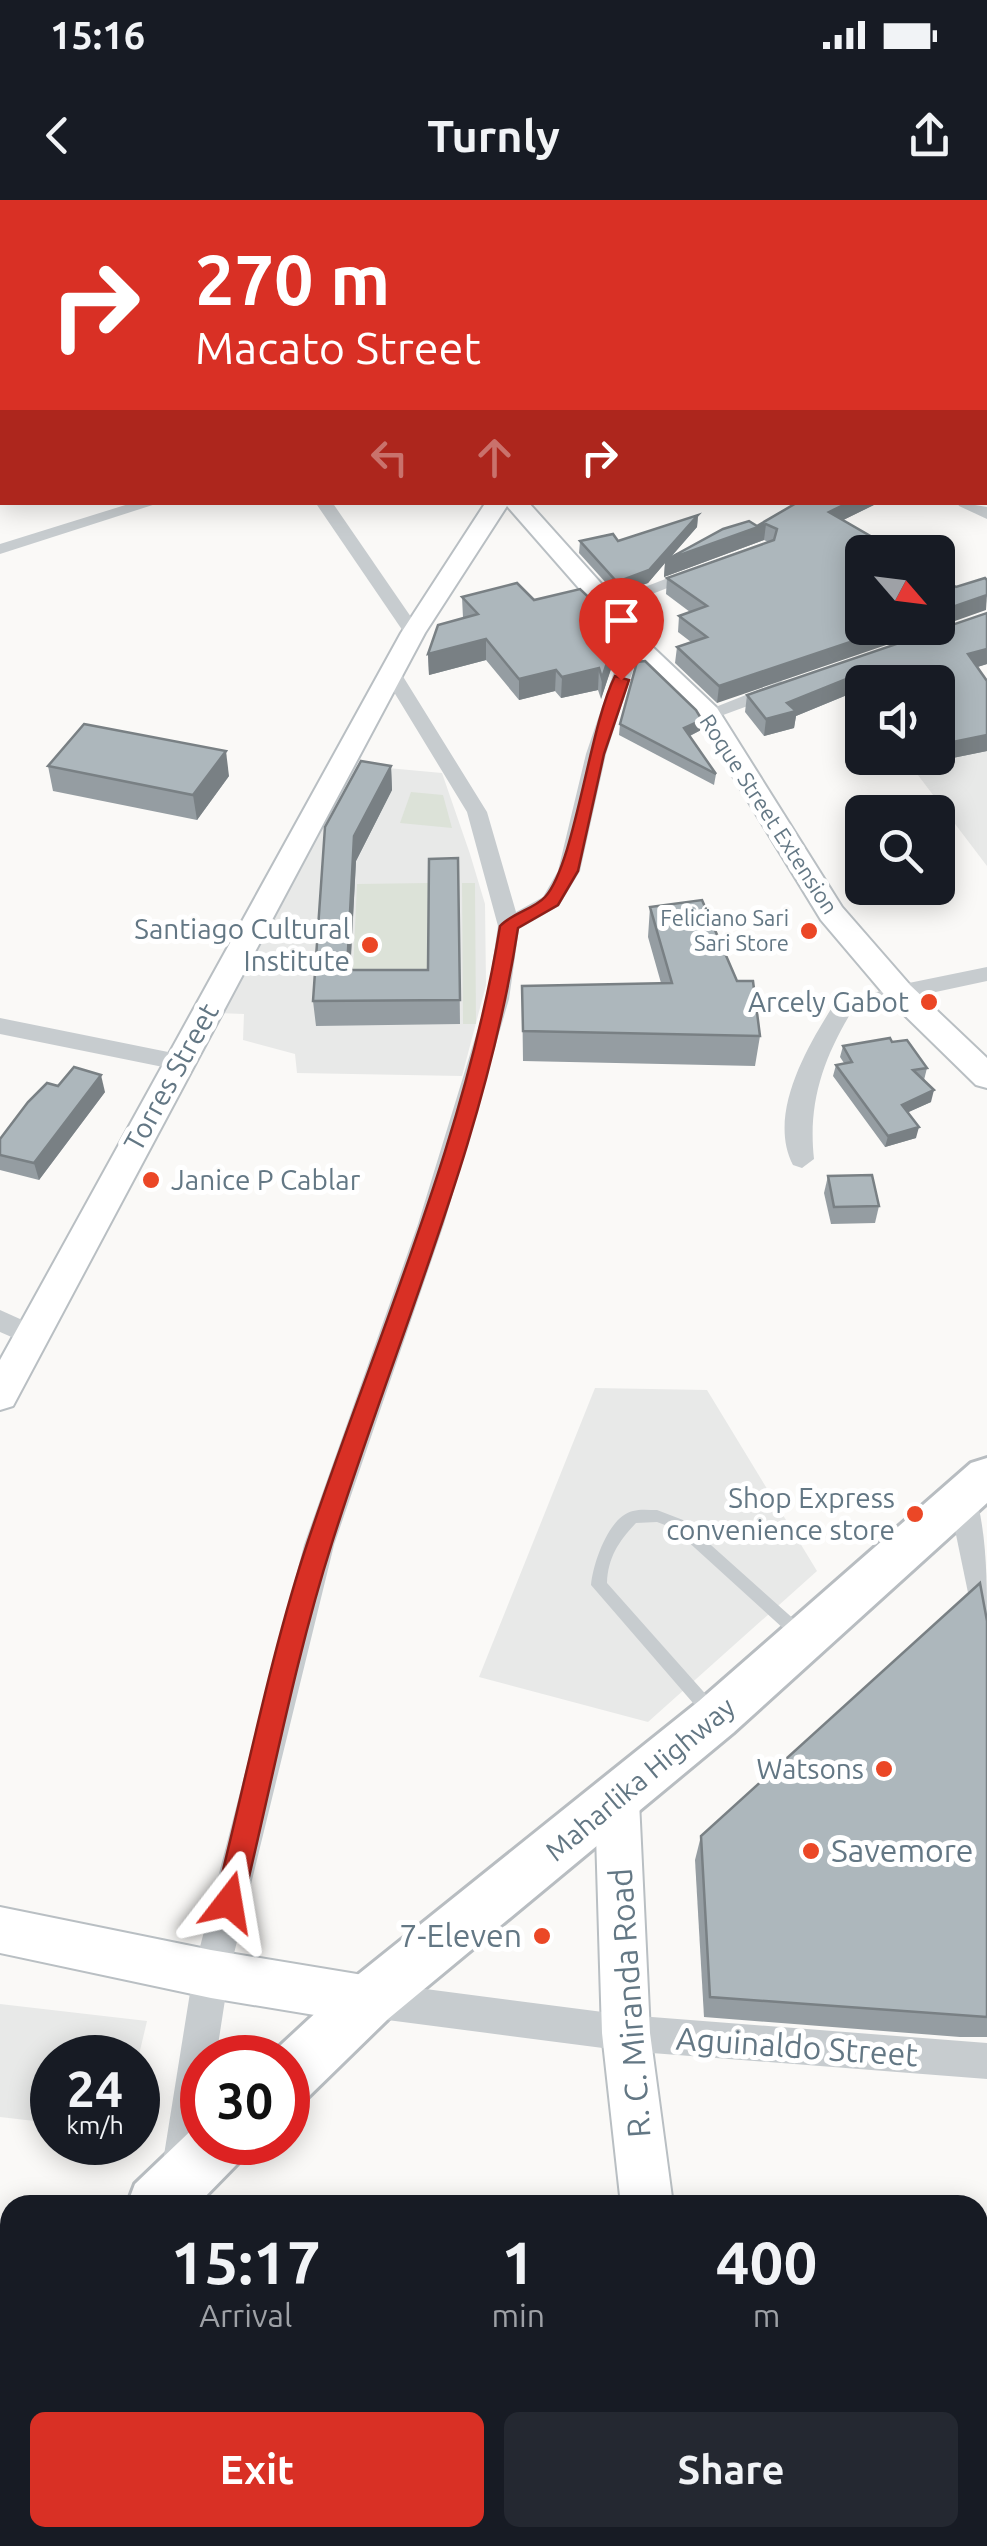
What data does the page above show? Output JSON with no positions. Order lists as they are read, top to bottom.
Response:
{
  "streets": {
    "main road": ["Maharlika Highway"],
    "street": [
      "Roque Street Extension",
      "Torres Street",
      "R. C. Miranda Road",
      "Aguinaldo Street"
    ]
  },
  "crossings": [
    ["Maharlika Highway", "R. C. Miranda Road"],
    ["Maharlika Highway", "Aguinaldo Street"],
    ["R. C. Miranda Road", "Aguinaldo Street"]
  ],
  "places": [
    "Feliciano Sari Sari Store",
    "Santiago Cultural Institute",
    "Arcely Gabot",
    "Janice P Cablar",
    "Shop Express convenience store",
    "Watsons",
    "Savemore",
    "7-Eleven"
  ],
  "north": "bottom right",
  "page": {
    "status": "15:16",
    "header": "Turnly",
    "turn": ["270 m", "Macato Street"],
    "speed": "24 km/h",
    "limit": "30",
    "eta": [
      "15:17",
      "Arrival",
      "1",
      "min",
      "400",
      "m"
    ],
    "buttons": ["Exit", "Share"]
  }
}
